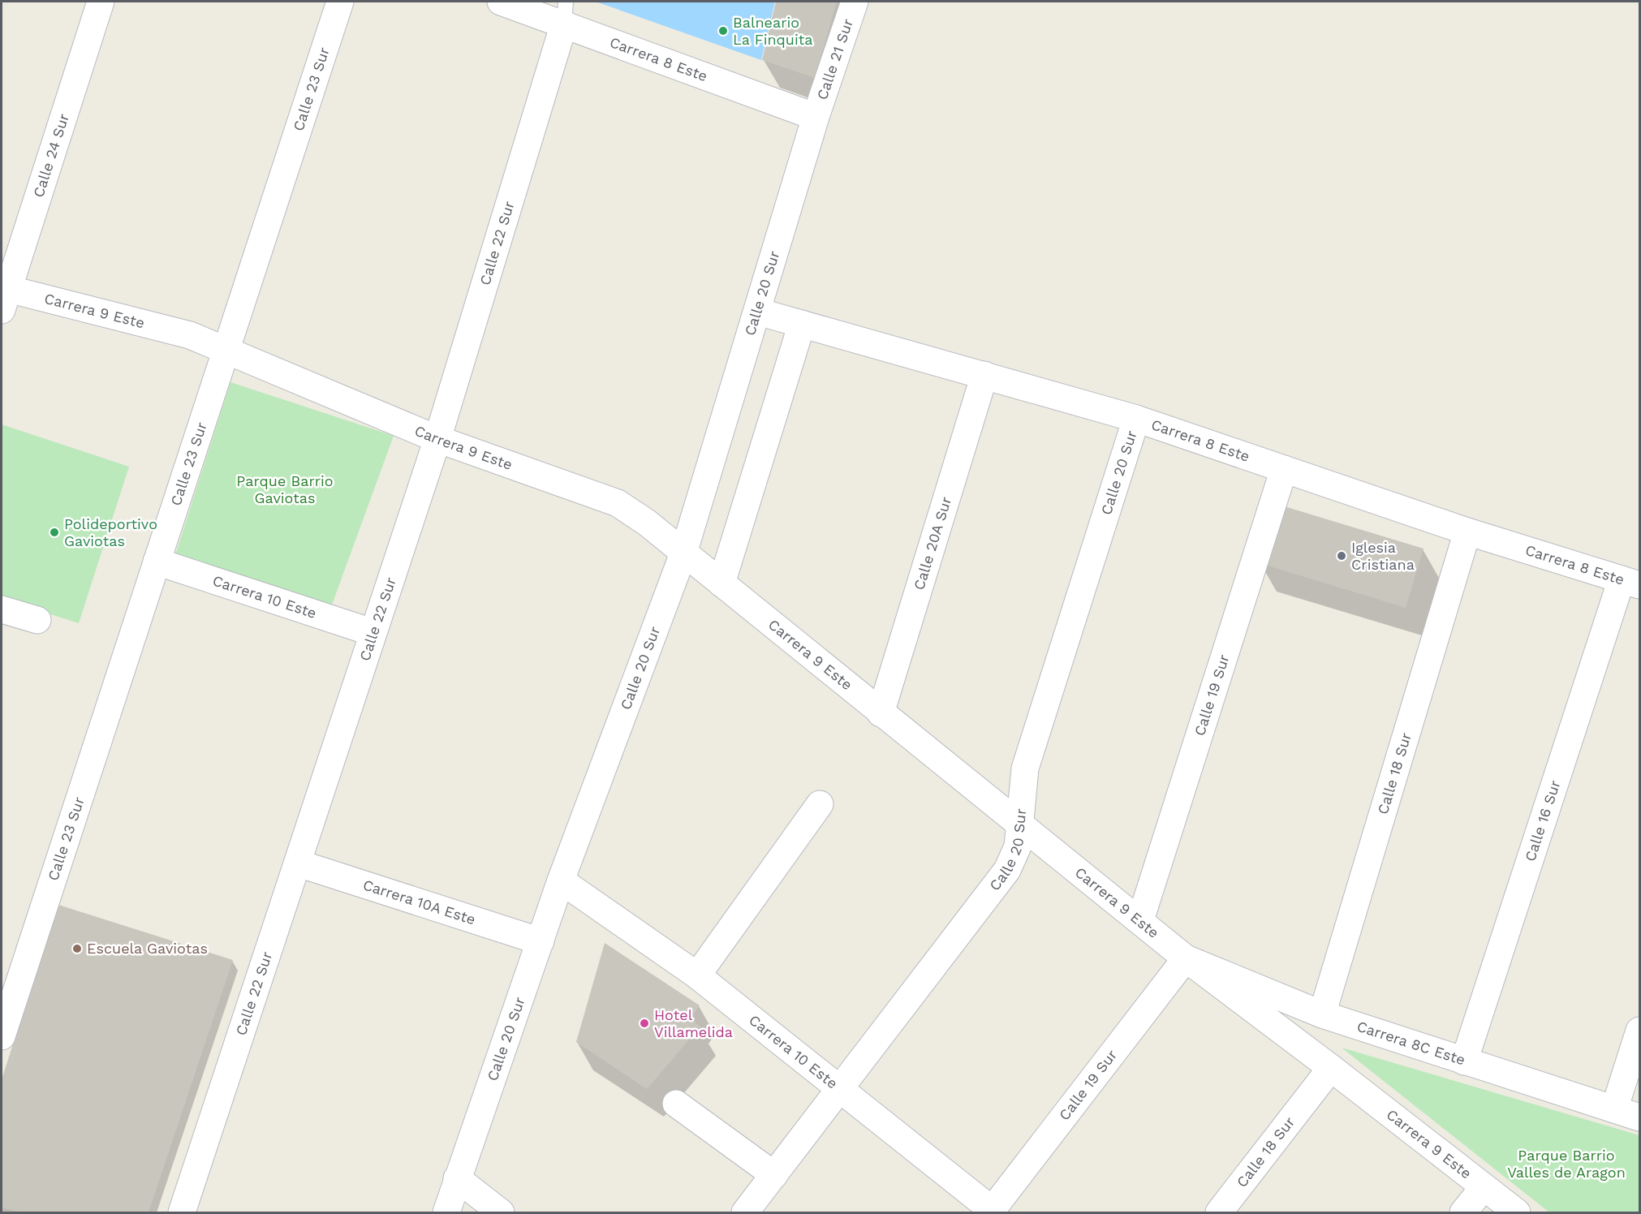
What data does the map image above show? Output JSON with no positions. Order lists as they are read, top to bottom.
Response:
{
  "streets": {
    "street": [
      "Carrera 8 Este",
      "Calle 21 Sur",
      "Calle 23 Sur",
      "Calle 24 Sur",
      "Calle 22 Sur",
      "Calle 20 Sur",
      "Carrera 9 Este",
      "Calle 20A Sur",
      "Carrera 10 Este",
      "Calle 19 Sur",
      "Calle 18 Sur",
      "Calle 16 Sur",
      "Carrera 10A Este",
      "Carrera 8C Este"
    ]
  },
  "crossings": [
    ["Carrera 8 Este", "Calle 21 Sur"],
    ["Carrera 8 Este", "Calle 22 Sur"],
    ["Carrera 8 Este", "Calle 20 Sur"],
    ["Carrera 8 Este", "Calle 20A Sur"],
    ["Carrera 8 Este", "Calle 19 Sur"],
    ["Carrera 8 Este", "Calle 18 Sur"],
    ["Carrera 8 Este", "Calle 16 Sur"],
    ["Calle 21 Sur", "Calle 20 Sur"],
    ["Calle 23 Sur", "Carrera 9 Este"],
    ["Calle 23 Sur", "Carrera 10 Este"],
    ["Calle 24 Sur", "Carrera 9 Este"],
    ["Calle 22 Sur", "Carrera 9 Este"],
    ["Calle 22 Sur", "Carrera 10 Este"],
    ["Calle 22 Sur", "Carrera 10A Este"],
    ["Calle 20 Sur", "Carrera 9 Este"],
    ["Calle 20 Sur", "Carrera 10 Este"],
    ["Calle 20 Sur", "Carrera 10A Este"],
    ["Carrera 9 Este", "Calle 20A Sur"],
    ["Carrera 9 Este", "Calle 19 Sur"],
    ["Carrera 9 Este", "Calle 18 Sur"],
    ["Carrera 9 Este", "Carrera 8C Este"],
    ["Carrera 10 Este", "Calle 19 Sur"],
    ["Calle 19 Sur", "Carrera 8C Este"],
    ["Calle 18 Sur", "Carrera 8C Este"],
    ["Calle 16 Sur", "Carrera 8C Este"]
  ],
  "parks": ["Parque Barrio Gaviotas", "Parque Barrio Valles de Aragon"],
  "places": [
    "Balneario La Finquita",
    "Polideportivo Gaviotas",
    "Iglesia Cristiana",
    "Escuela Gaviotas",
    "Hotel Villamelida"
  ]
}
